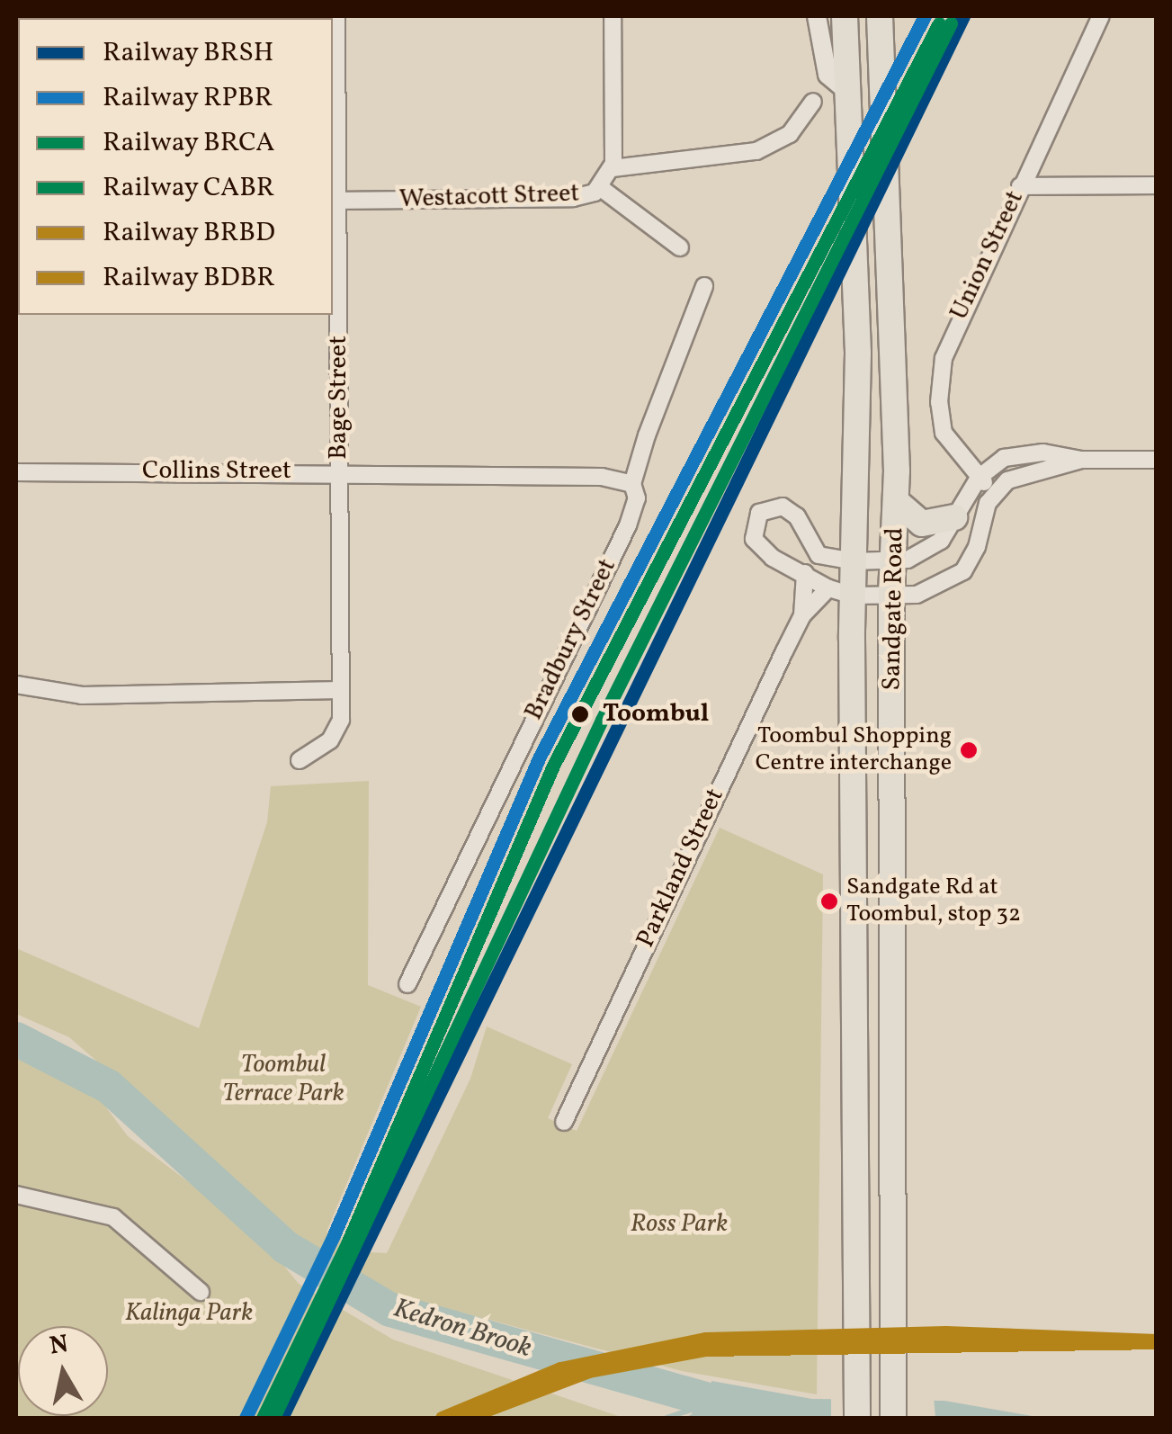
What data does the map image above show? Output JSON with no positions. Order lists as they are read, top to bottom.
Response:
{
  "streets": {
    "highway": ["Sandgate Road"],
    "street": [
      "Westacott Street",
      "Union Street",
      "Bage Street",
      "Collins Street",
      "Bradbury Street",
      "Parkland Street"
    ]
  },
  "crossings": [
    ["Westacott Street", "Bage Street"],
    ["Bage Street", "Collins Street"],
    ["Collins Street", "Bradbury Street"],
    ["Sandgate Road", "Parkland Street"]
  ],
  "water": ["Kedron Brook"],
  "parks": ["Toombul Terrace Park", "Ross Park", "Kalinga Park"],
  "places": ["Toombul", "Toombul Shopping Centre interchange", "Sandgate Rd at Toombul, stop 32"],
  "lines": [
    "rail line BRSH",
    "rail line RPBR",
    "rail line BRCA",
    "rail line CABR",
    "rail line BRBD",
    "rail line BDBR"
  ],
  "legend": [
    "Railway BRSH",
    "Railway RPBR",
    "Railway BRCA",
    "Railway CABR",
    "Railway BRBD",
    "Railway BDBR"
  ],
  "north": "top"
}
